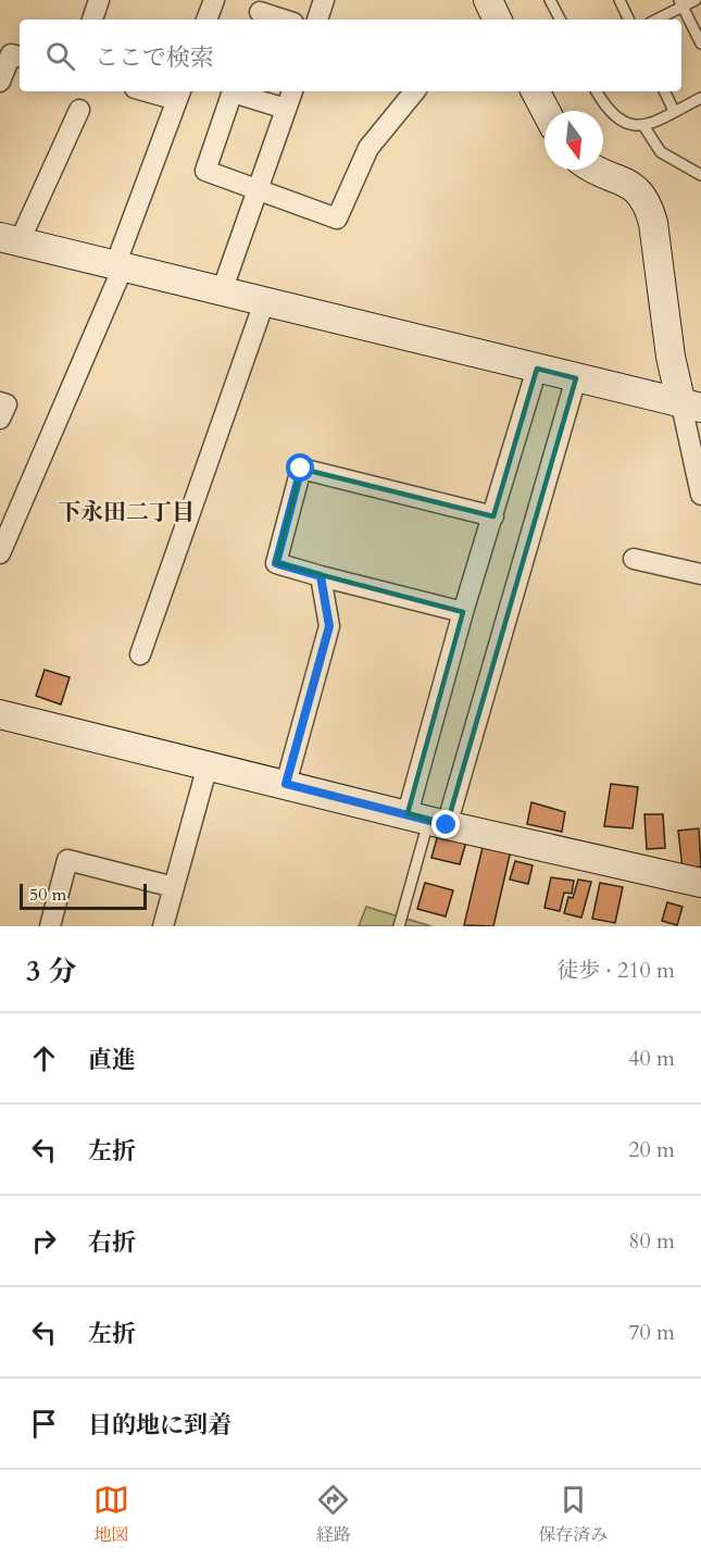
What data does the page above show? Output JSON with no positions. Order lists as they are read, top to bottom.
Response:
{
  "districts": ["下永田二丁目"],
  "scale_bar": "50 m",
  "north": "bottom",
  "page": {
    "search": "ここで検索",
    "scale": "50 m",
    "heading": ["3 分", "徒歩 · 210 m"],
    "list": [
      ["直進", "40 m"],
      ["左折", "20 m"],
      ["右折", "80 m"],
      ["左折", "70 m"],
      "目的地に到着"
    ],
    "nav": ["地図", "経路", "保存済み"]
  }
}
